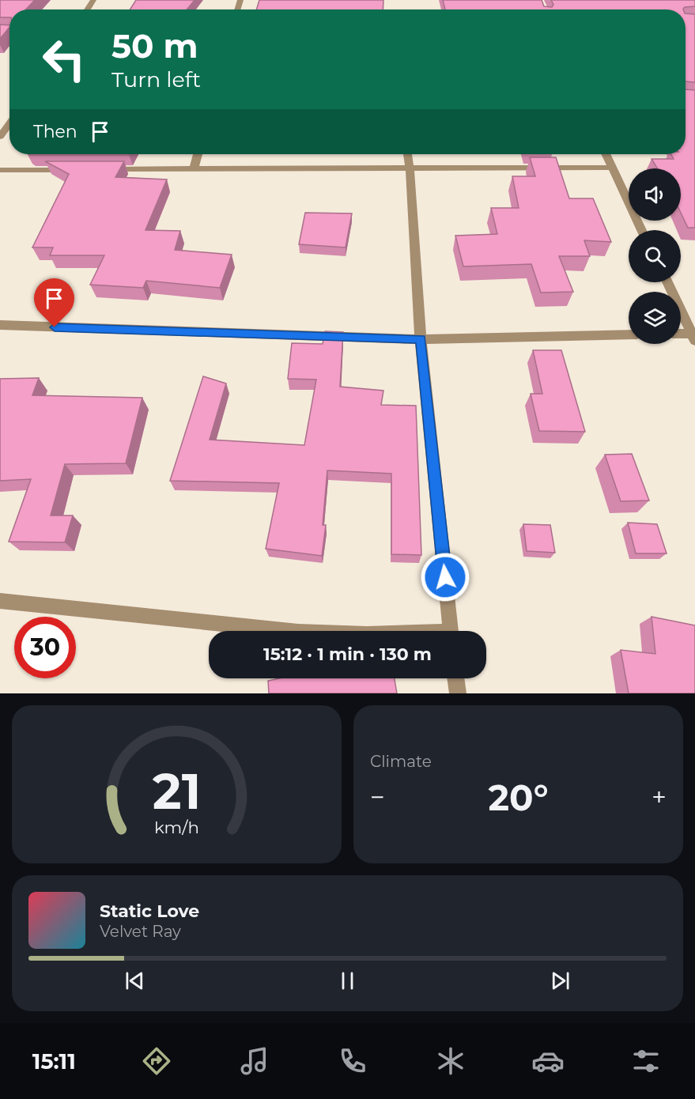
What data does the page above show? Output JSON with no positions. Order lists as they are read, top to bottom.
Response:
{
  "page": {
    "turn": ["50 m", "Turn left"],
    "then": "Then",
    "limit": "30",
    "trip": "15:12 · 1 min · 130 m",
    "tile": "Climate",
    "heat": ["−", "20°", "+"],
    "song": ["Static Love", "Velvet Ray"],
    "tabs": "15:11",
    "gauge": ["21", "km/h"]
  }
}
